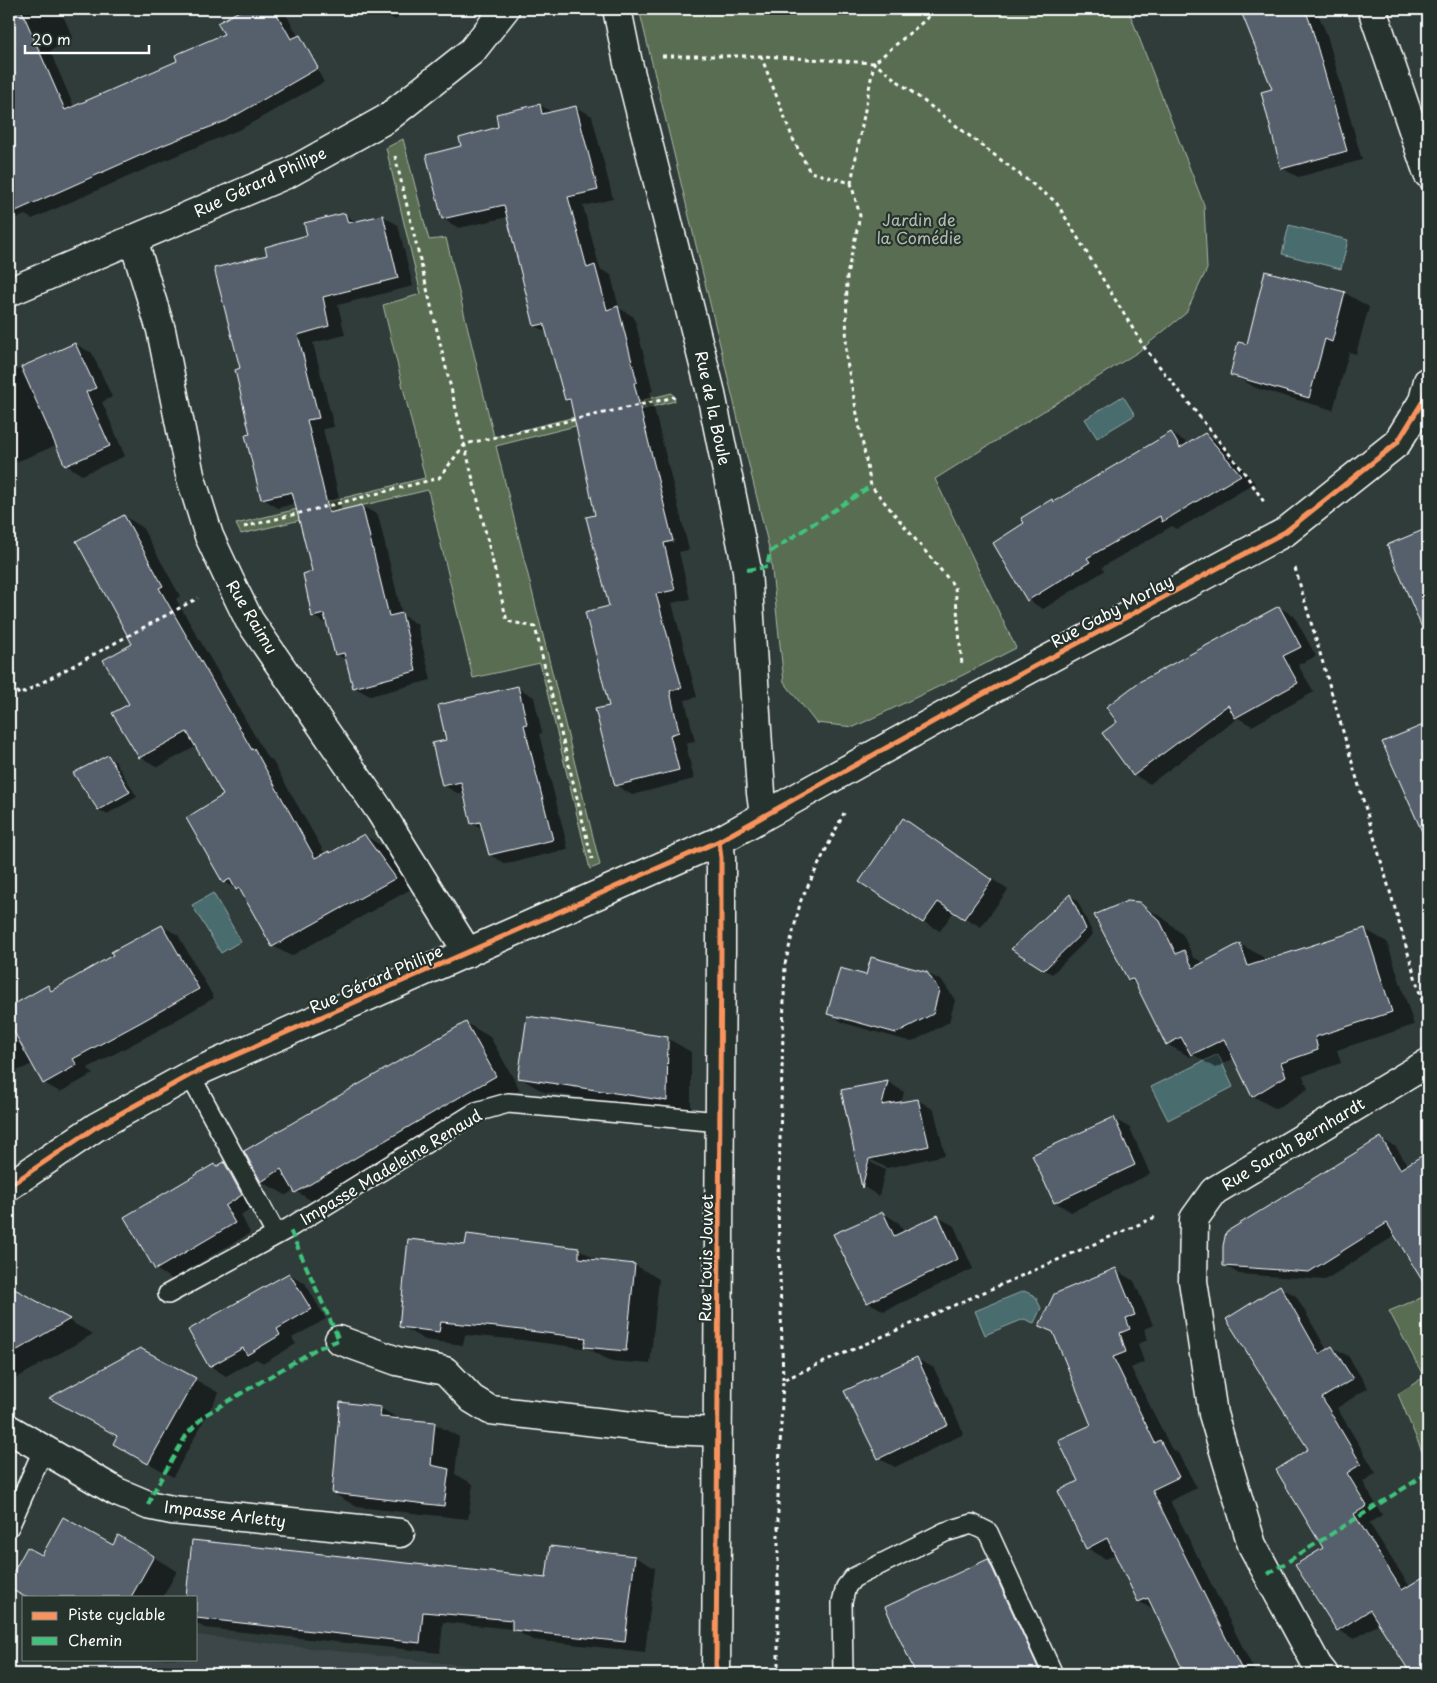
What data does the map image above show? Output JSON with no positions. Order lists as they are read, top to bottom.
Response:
{
  "streets": {
    "street": [
      "Rue Gérard Philipe",
      "Rue de la Boule",
      "Rue Gaby Morlay",
      "Rue Raimu",
      "Rue Sarah Bernhardt",
      "Rue Louis Jouvet",
      "Impasse Arletty"
    ],
    "lane": ["Impasse Madeleine Renaud"]
  },
  "crossings": [
    ["Rue Gérard Philipe", "Rue de la Boule"],
    ["Rue Gérard Philipe", "Rue Gaby Morlay"],
    ["Rue Gérard Philipe", "Rue Raimu"],
    ["Rue Gérard Philipe", "Rue Louis Jouvet"],
    ["Rue de la Boule", "Rue Gaby Morlay"],
    ["Impasse Madeleine Renaud", "Rue Louis Jouvet"]
  ],
  "parks": ["Jardin de la Comédie"],
  "legend": ["Piste cyclable", "Chemin"],
  "scale_bar": "20 m"
}
